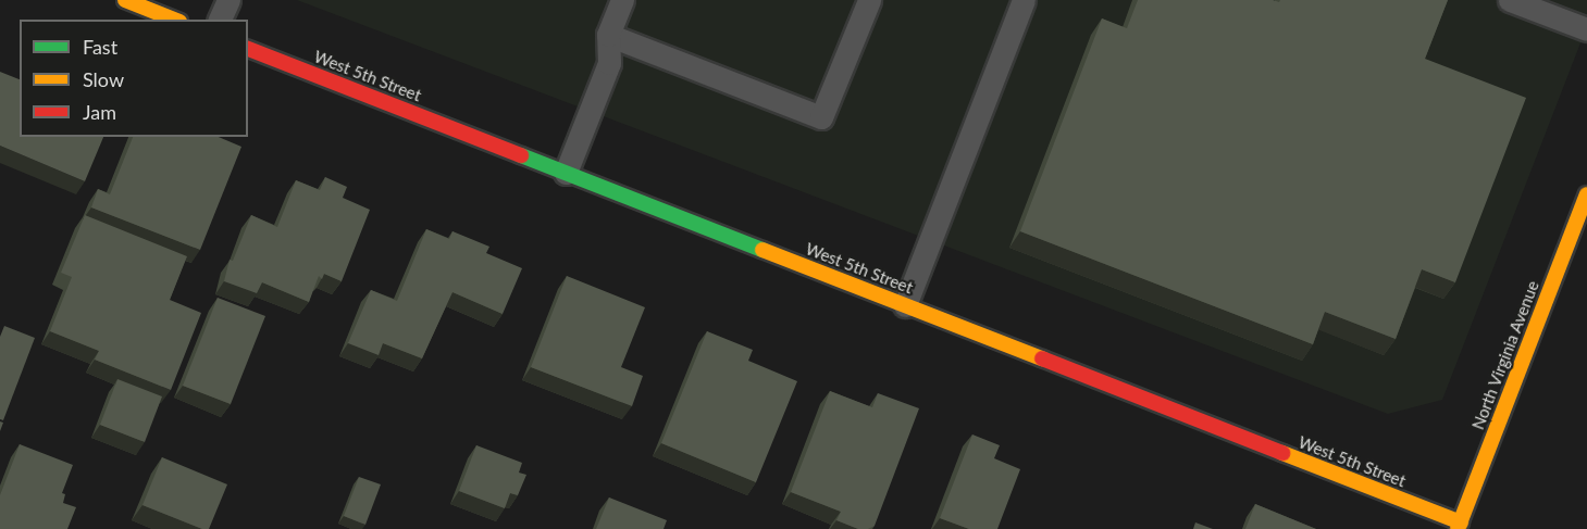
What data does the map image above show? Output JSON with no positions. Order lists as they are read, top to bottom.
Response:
{
  "streets": {
    "street": ["West 5th Street", "North Virginia Avenue"]
  },
  "crossings": [
    ["West 5th Street", "North Virginia Avenue"]
  ],
  "legend": ["Fast", "Slow", "Jam"]
}
